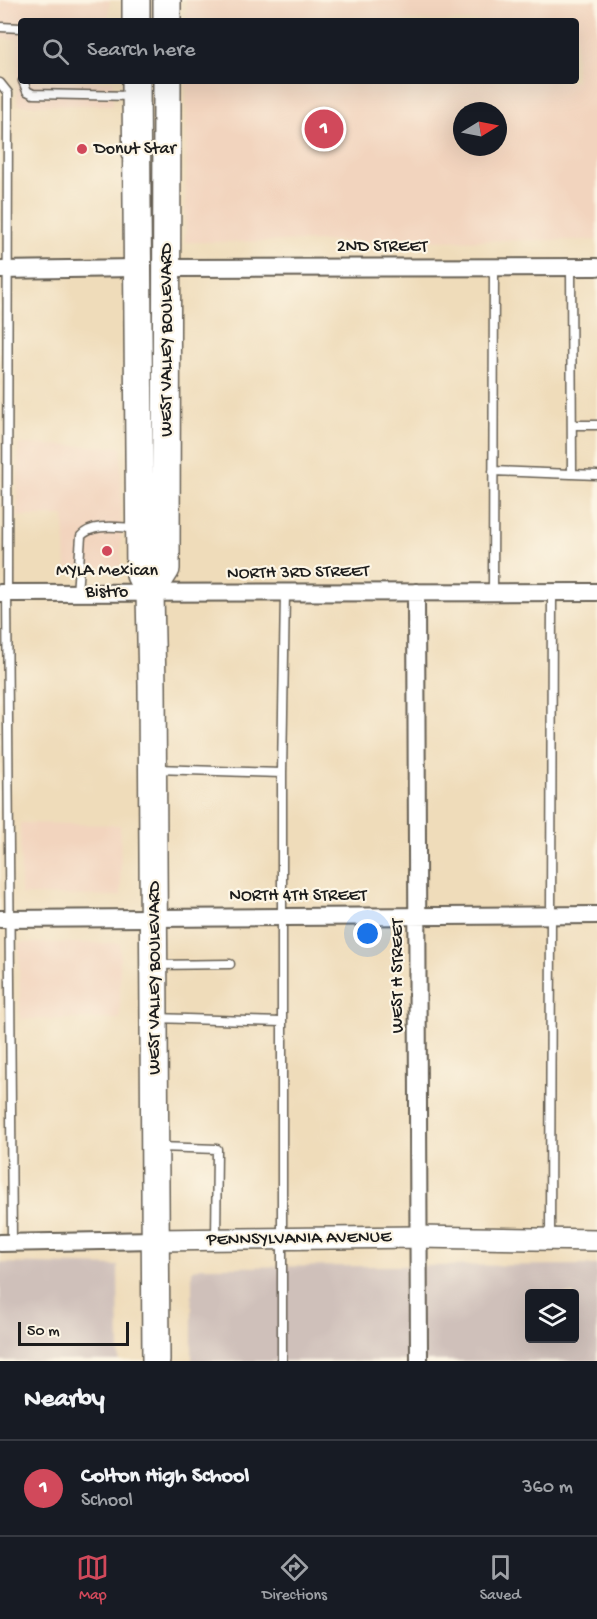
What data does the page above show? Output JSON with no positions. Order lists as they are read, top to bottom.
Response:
{
  "streets": {
    "main road": ["WEST VALLEY BOULEVARD"],
    "street": [
      "2ND STREET",
      "NORTH 3RD STREET",
      "NORTH 4TH STREET",
      "WEST H STREET",
      "PENNSYLVANIA AVENUE"
    ]
  },
  "crossings": [
    ["2ND STREET", "WEST VALLEY BOULEVARD"],
    ["WEST VALLEY BOULEVARD", "NORTH 3RD STREET"],
    ["WEST VALLEY BOULEVARD", "NORTH 4TH STREET"],
    ["WEST VALLEY BOULEVARD", "PENNSYLVANIA AVENUE"],
    ["NORTH 3RD STREET", "WEST H STREET"],
    ["NORTH 4TH STREET", "WEST H STREET"],
    ["WEST H STREET", "PENNSYLVANIA AVENUE"]
  ],
  "places": ["Donut Star", "MYLA Mexican Bistro"],
  "scale_bar": "50 m",
  "north": "right",
  "page": {
    "search": "Search here",
    "pins": "1",
    "scale": "50 m",
    "heading": "Nearby",
    "list": [
      {
        "mark": "1",
        "name": "Colton High School",
        "note": "School",
        "value": "360 m"
      }
    ],
    "nav": ["Map", "Directions", "Saved"]
  }
}
